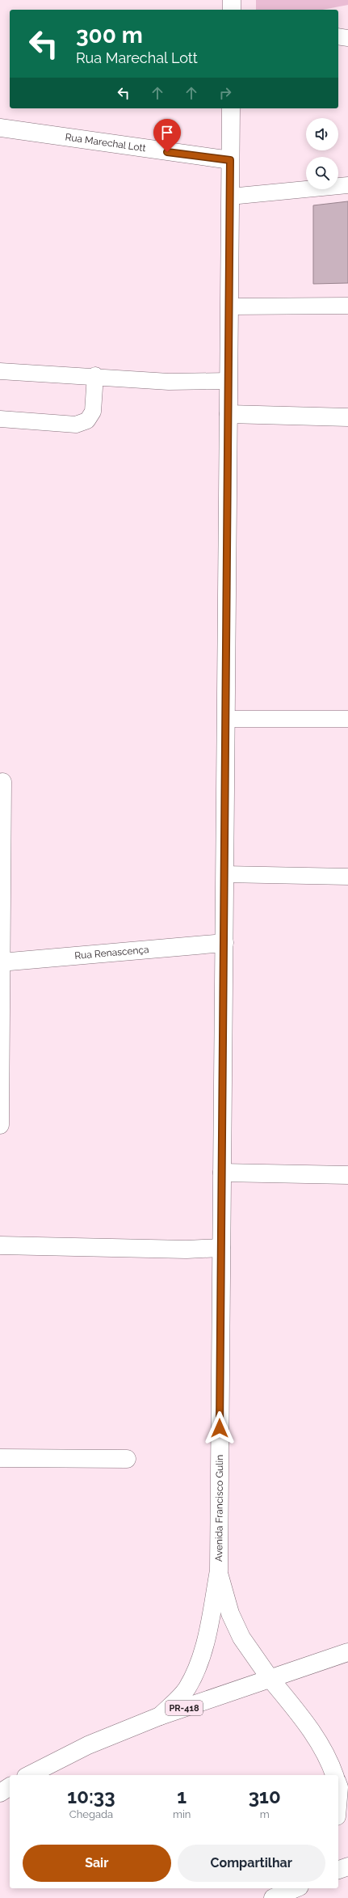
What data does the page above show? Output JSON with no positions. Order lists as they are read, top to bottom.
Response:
{
  "streets": {
    "main road": [
      "Rua Marechal Lott",
      "Rua Renascença",
      "Avenida Francisco Gulin",
      "PR-418"
    ]
  },
  "crossings": [
    ["Rua Marechal Lott", "Avenida Francisco Gulin"],
    ["Rua Renascença", "Avenida Francisco Gulin"],
    ["Avenida Francisco Gulin", "PR-418"]
  ],
  "page": {
    "turn": ["300 m", "Rua Marechal Lott"],
    "eta": [
      "10:33",
      "Chegada",
      "1",
      "min",
      "310",
      "m"
    ],
    "buttons": ["Sair", "Compartilhar"]
  }
}
